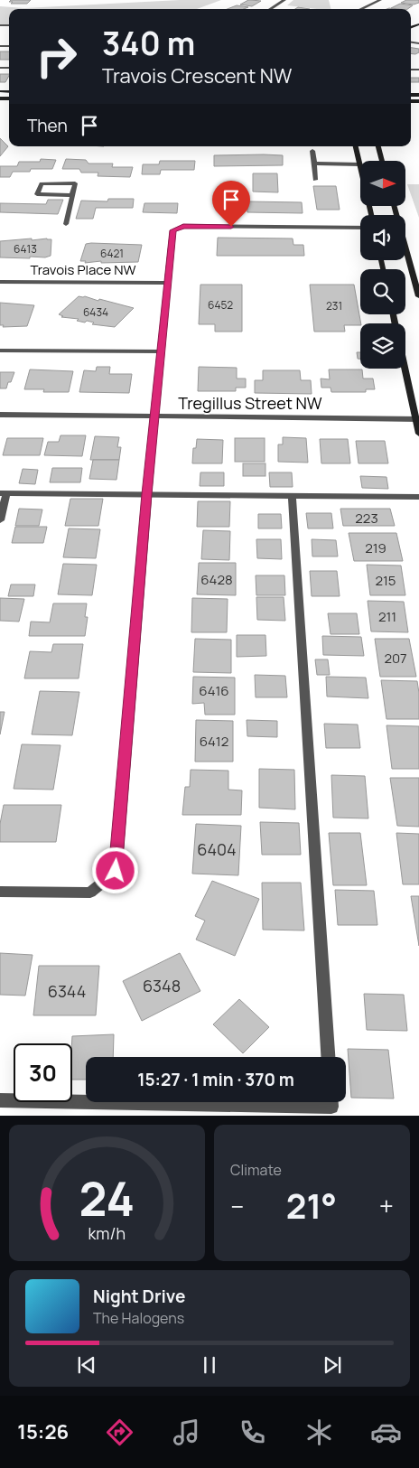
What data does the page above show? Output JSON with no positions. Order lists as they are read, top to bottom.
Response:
{
  "streets": {
    "street": ["Travois Place NW", "Tregillus Street NW"]
  },
  "house_numbers": [
    "6413",
    "6421",
    "6452",
    "231",
    "6434",
    "223",
    "219",
    "6428",
    "215",
    "211",
    "207",
    "6416",
    "6412",
    "6404",
    "6348",
    "6344"
  ],
  "north": "right",
  "page": {
    "turn": ["340 m", "Travois Crescent NW"],
    "then": "Then",
    "limit": "30",
    "trip": "15:27 · 1 min · 370 m",
    "tile": "Climate",
    "heat": ["−", "21°", "+"],
    "song": ["Night Drive", "The Halogens"],
    "tabs": "15:26",
    "gauge": ["24", "km/h"]
  }
}
